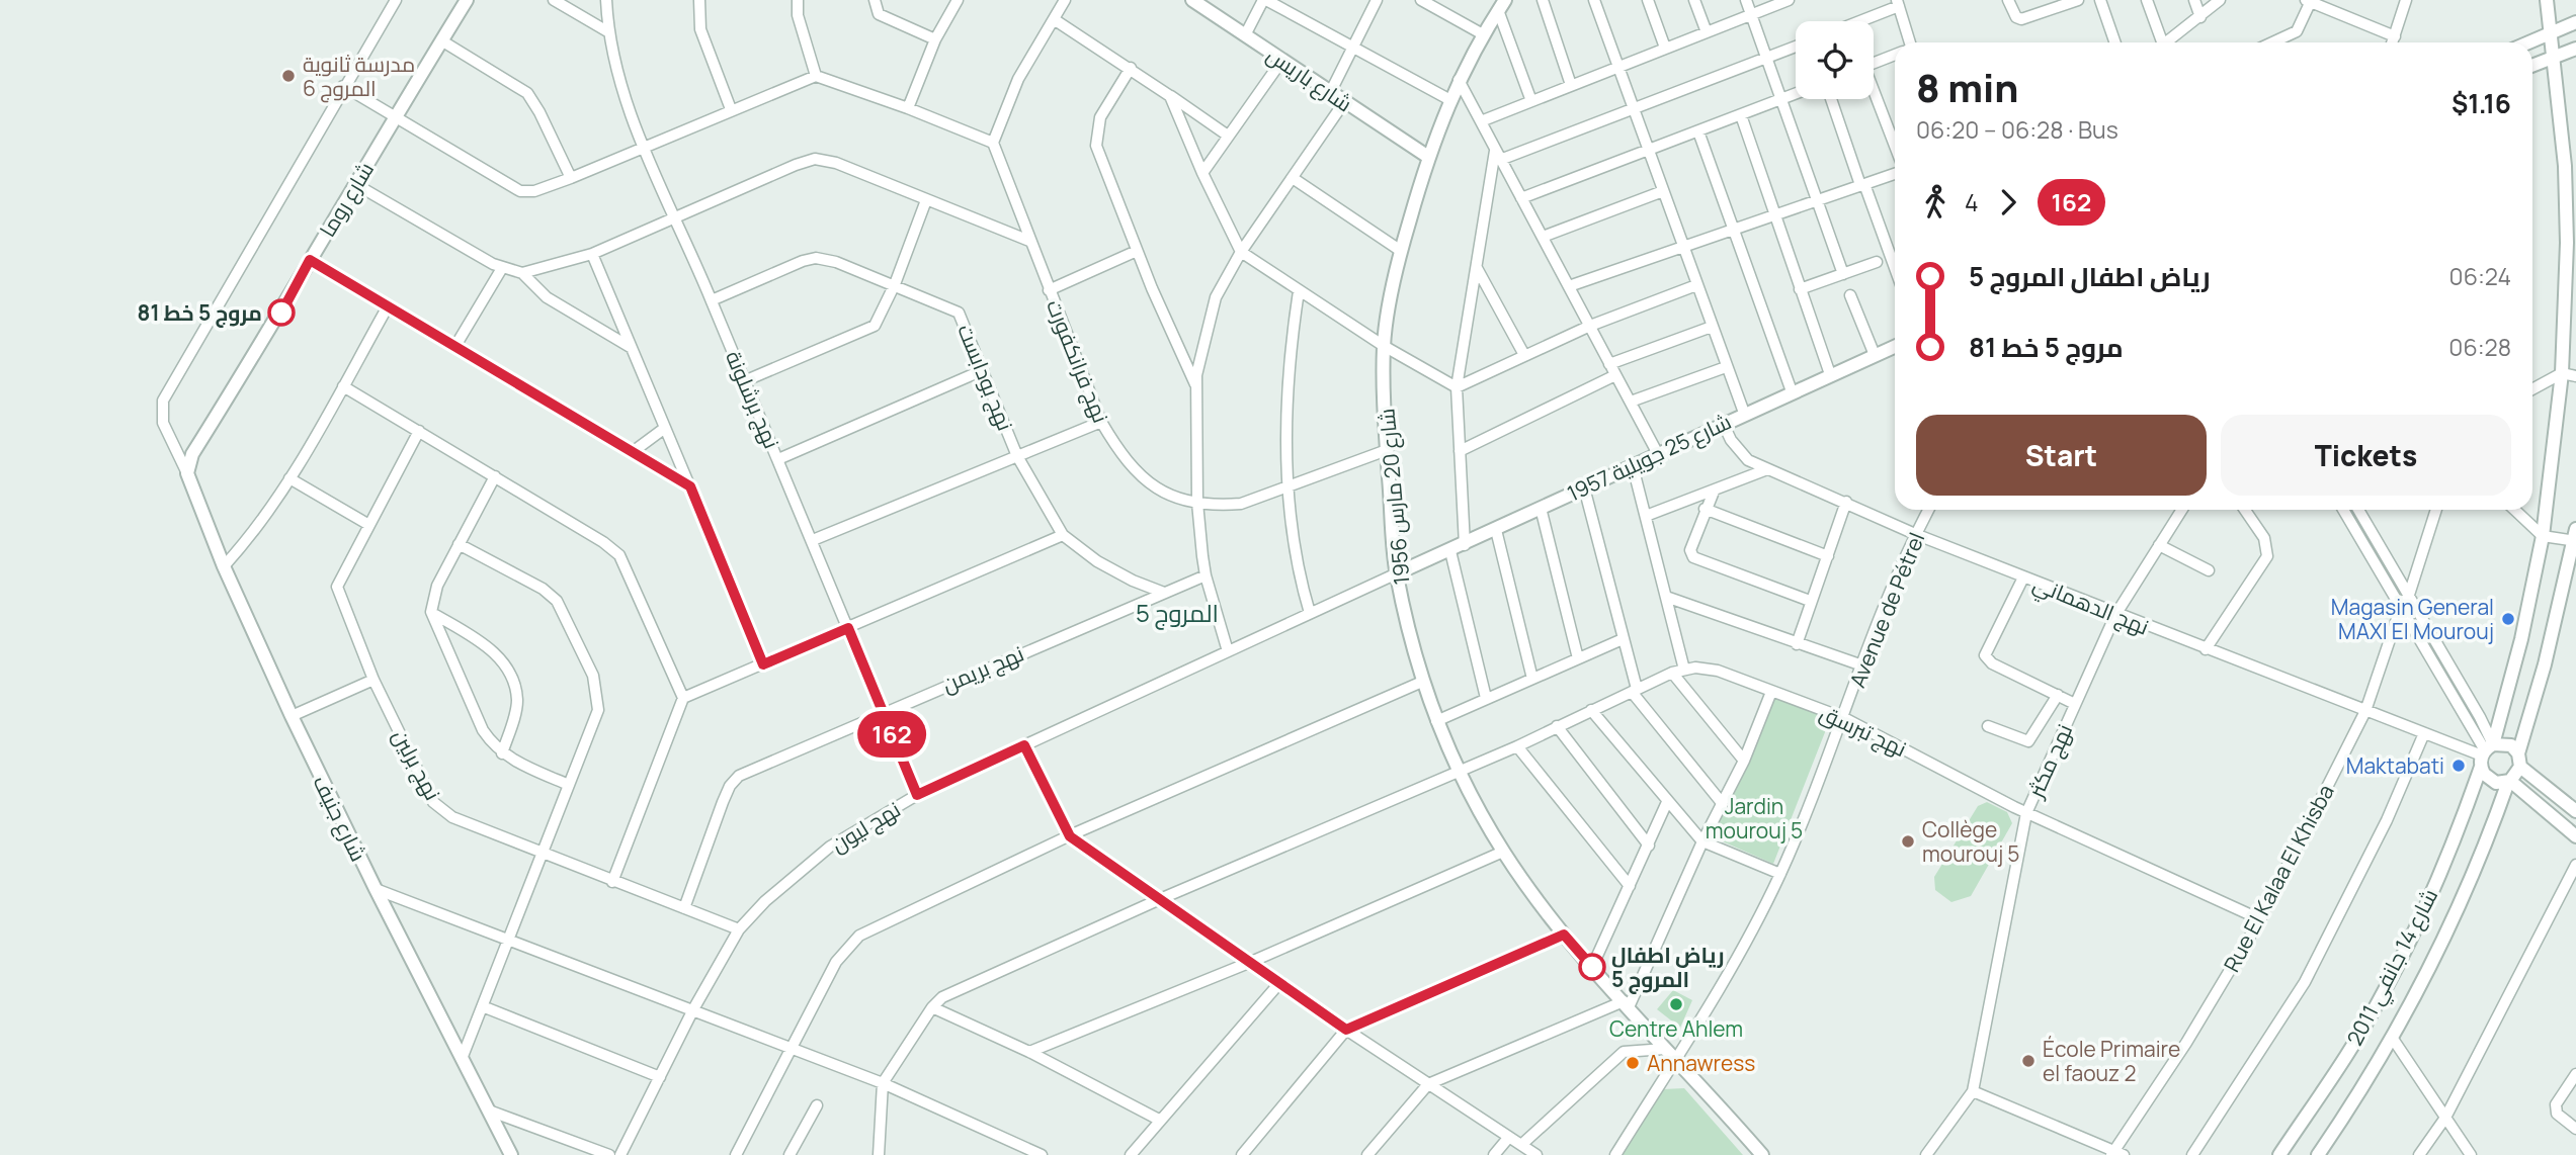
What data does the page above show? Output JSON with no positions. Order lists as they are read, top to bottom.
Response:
{
  "streets": {
    "street": [
      "شارع باريس",
      "شارع روما",
      "نهج فرانكفورت",
      "نهج بودابست",
      "نهج برشلونة",
      "شارع 25 جويلية 1957",
      "شارع 20 مارس 1956",
      "نهج الدهماني",
      "Avenue de Pétrel",
      "نهج بريمن",
      "نهج تبرسق",
      "نهج مكثر",
      "نهج برلين",
      "شارع جنيف",
      "نهج ليون",
      "Rue El Kalaa El Khisba",
      "شارع 14 جانفي 2011"
    ]
  },
  "crossings": [
    ["شارع باريس", "شارع 20 مارس 1956"],
    ["شارع روما", "شارع جنيف"],
    ["نهج فرانكفورت", "شارع 20 مارس 1956"],
    ["نهج بودابست", "نهج برشلونة"],
    ["نهج بودابست", "نهج بريمن"],
    ["نهج برشلونة", "نهج بريمن"],
    ["نهج برشلونة", "نهج ليون"],
    ["شارع 25 جويلية 1957", "شارع 20 مارس 1956"],
    ["شارع 25 جويلية 1957", "نهج الدهماني"],
    ["شارع 25 جويلية 1957", "نهج ليون"],
    ["شارع 20 مارس 1956", "Avenue de Pétrel"],
    ["شارع 20 مارس 1956", "نهج تبرسق"],
    ["شارع 20 مارس 1956", "نهج ليون"],
    ["نهج الدهماني", "Avenue de Pétrel"],
    ["نهج الدهماني", "نهج مكثر"],
    ["نهج الدهماني", "Rue El Kalaa El Khisba"],
    ["نهج الدهماني", "شارع 14 جانفي 2011"],
    ["Avenue de Pétrel", "نهج تبرسق"],
    ["نهج بريمن", "نهج برلين"],
    ["نهج تبرسق", "نهج مكثر"],
    ["نهج تبرسق", "Rue El Kalaa El Khisba"],
    ["نهج برلين", "نهج ليون"]
  ],
  "districts": ["المروج 5"],
  "parks": ["Jardin mourouj 5"],
  "places": [
    "مدرسة ثانوية المروج 6",
    "مروج 5 خط 81",
    "Magasin General MAXI El Mourouj",
    "Maktabati",
    "Collège mourouj 5",
    "رياض اطفال المروج 5",
    "Centre Ahlem",
    "École Primaire el faouz 2",
    "Annawress"
  ],
  "lines": ["bus line 162"],
  "page": {
    "on_map": "162",
    "heading": ["8 min", "06:20 – 06:28 · Bus", "$1.16"],
    "legs": ["4", "162"],
    "list": [
      {
        "name": "رياض اطفال المروج 5",
        "value": "06:24"
      },
      {
        "name": "مروج 5 خط 81",
        "value": "06:28"
      }
    ],
    "buttons": ["Start", "Tickets"]
  }
}
